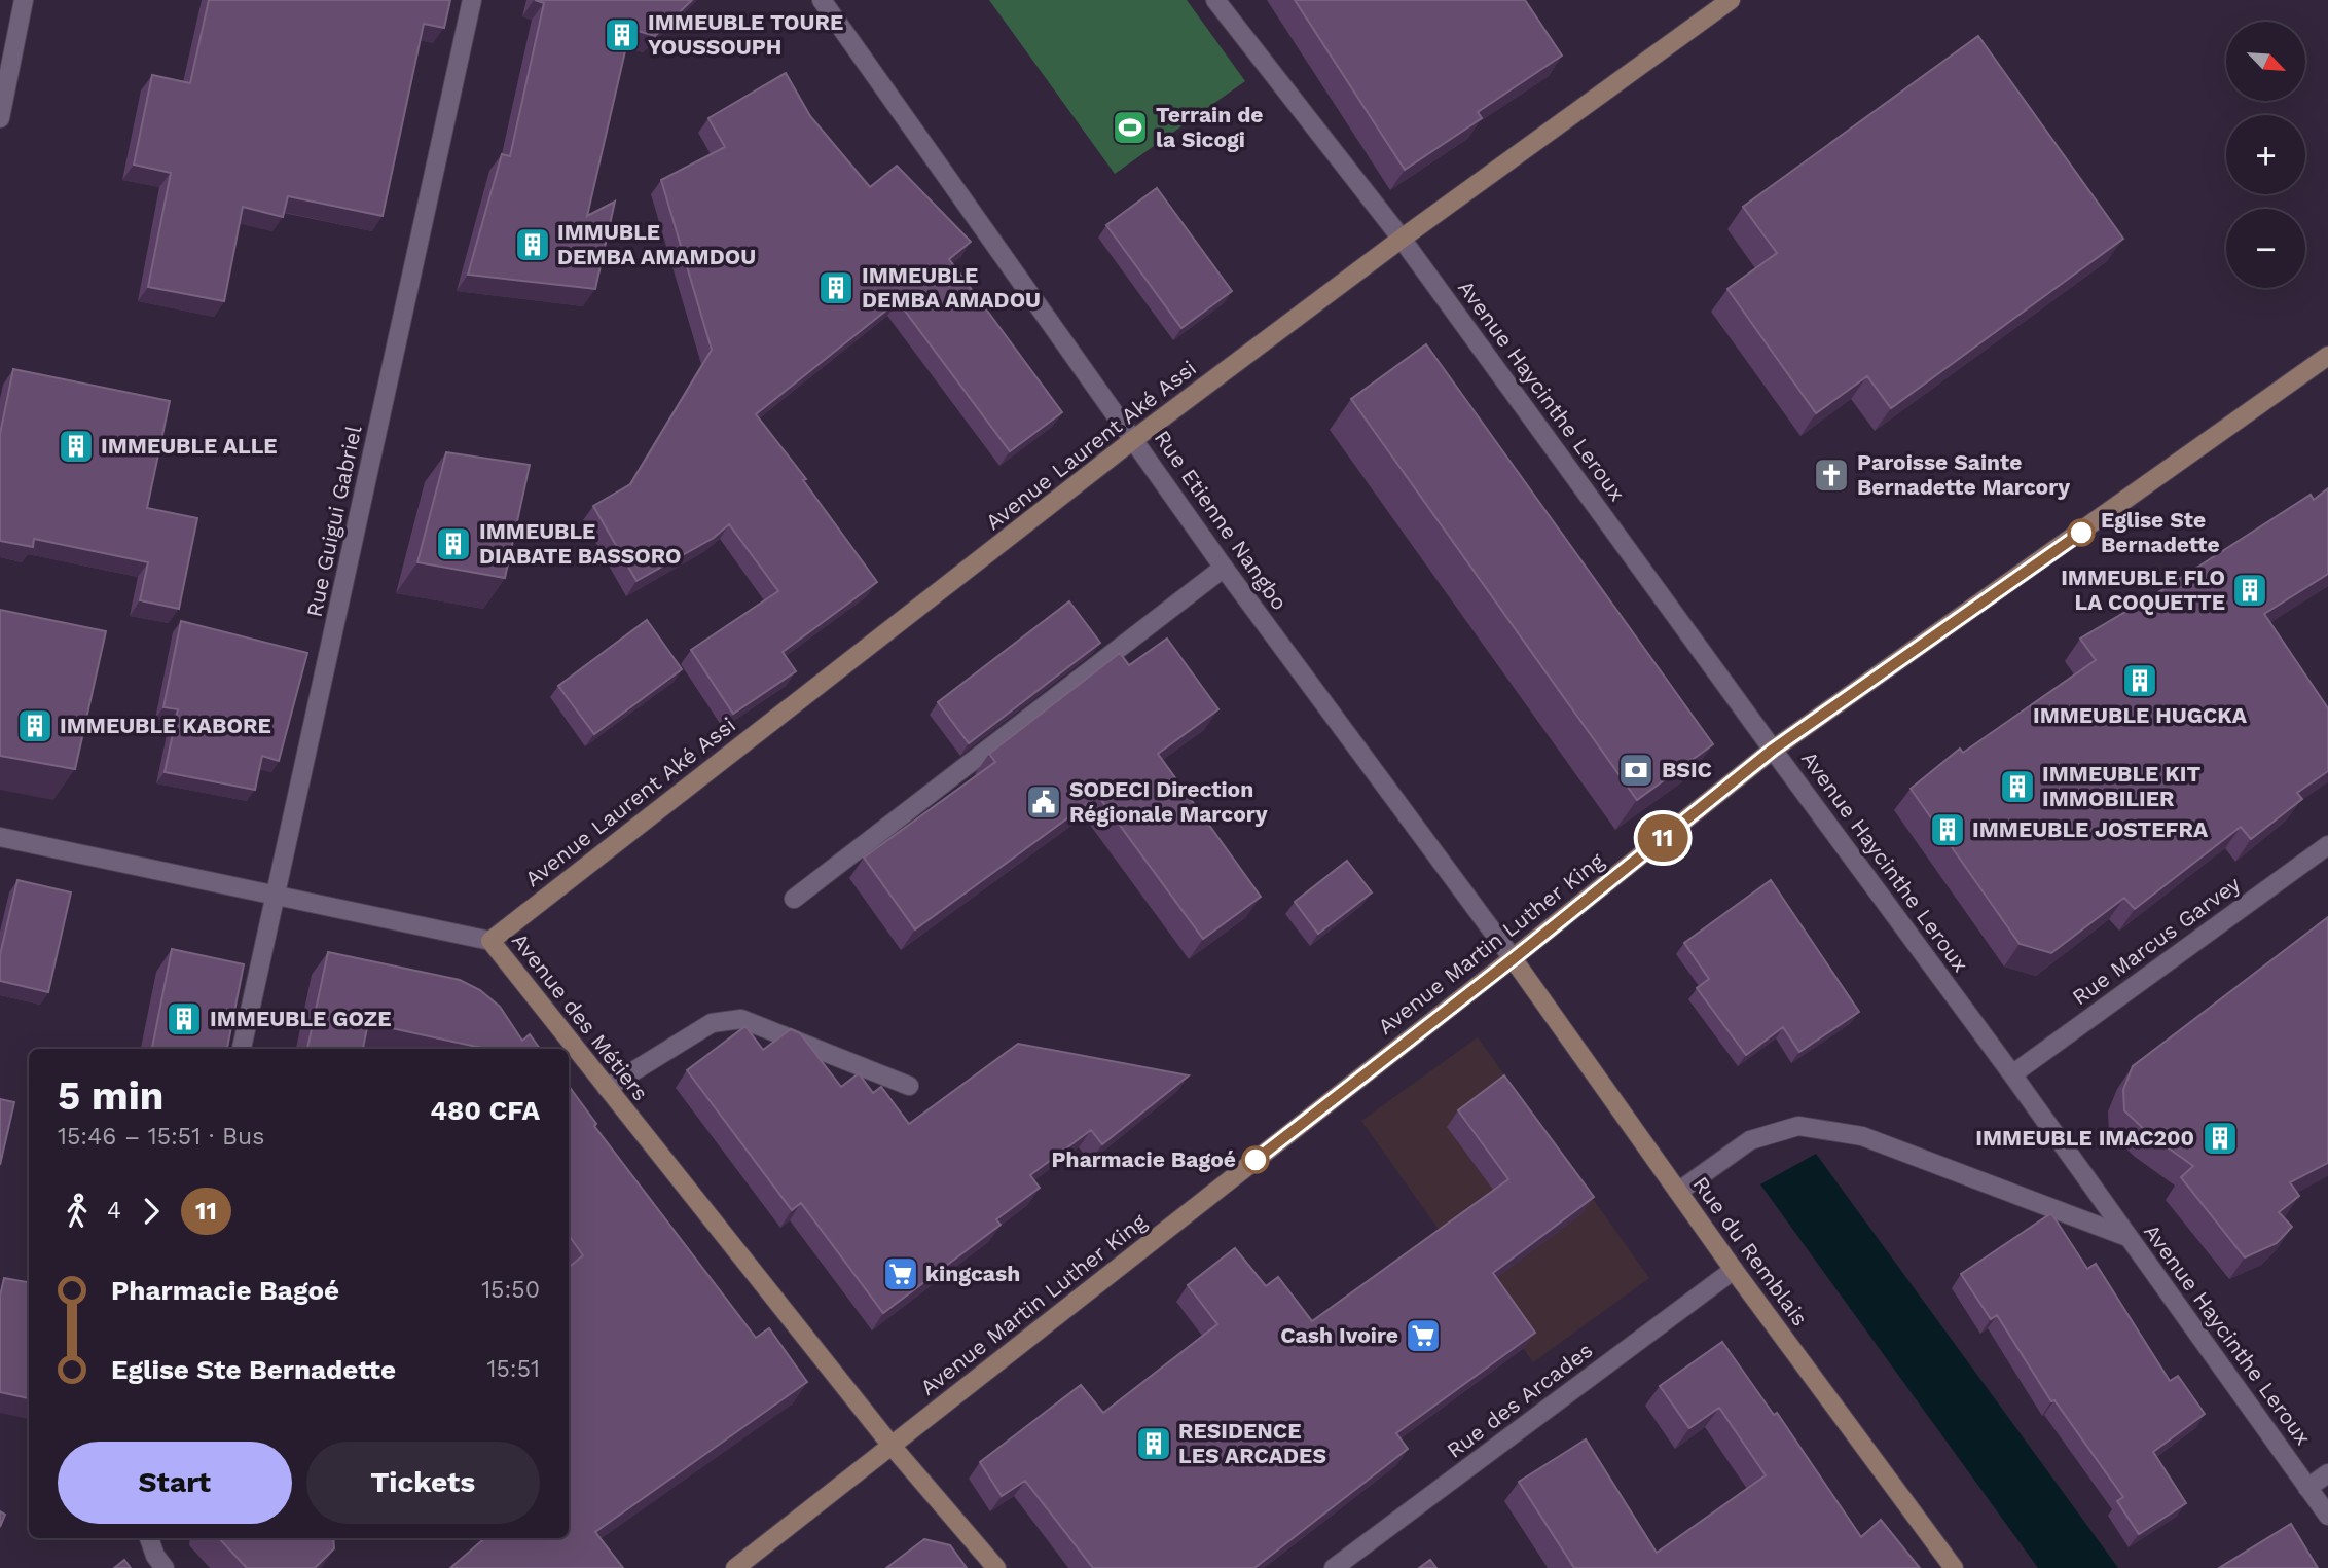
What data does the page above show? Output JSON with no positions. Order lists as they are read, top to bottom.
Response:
{
  "streets": {
    "street": [
      "Avenue Haycinthe Leroux",
      "Avenue Laurent Aké Assi",
      "Rue Etienne Nangbo",
      "Rue Guigui Gabriel",
      "Rue Marcus Garvey",
      "Avenue Martin Luther King",
      "Avenue des Métiers",
      "Rue du Remblais",
      "Rue des Arcades"
    ]
  },
  "crossings": [
    ["Avenue Haycinthe Leroux", "Avenue Laurent Aké Assi"],
    ["Avenue Haycinthe Leroux", "Rue Marcus Garvey"],
    ["Avenue Haycinthe Leroux", "Avenue Martin Luther King"],
    ["Avenue Laurent Aké Assi", "Rue Etienne Nangbo"],
    ["Avenue Laurent Aké Assi", "Avenue des Métiers"],
    ["Rue Etienne Nangbo", "Avenue Martin Luther King"],
    ["Rue Etienne Nangbo", "Rue du Remblais"],
    ["Rue Guigui Gabriel", "Avenue des Métiers"],
    ["Avenue Martin Luther King", "Avenue des Métiers"],
    ["Avenue Martin Luther King", "Rue du Remblais"],
    ["Rue du Remblais", "Rue des Arcades"]
  ],
  "places": {
    "building": [
      "IMMEUBLE TOURE YOUSSOUPH",
      "IMMUBLE DEMBA AMAMDOU",
      "IMMEUBLE DEMBA AMADOU",
      "IMMEUBLE ALLE",
      "IMMEUBLE DIABATE BASSORO",
      "IMMEUBLE FLO LA COQUETTE",
      "IMMEUBLE HUGCKA",
      "IMMEUBLE KABORE",
      "IMMEUBLE KIT IMMOBILIER",
      "IMMEUBLE JOSTEFRA",
      "IMMEUBLE GOZE",
      "IMMEUBLE IMAC200",
      "RESIDENCE LES ARCADES"
    ],
    "sports": ["Terrain de la Sicogi"],
    "church": ["Paroisse Sainte Bernadette Marcory"],
    "other": ["Eglise Ste Bernadette", "Pharmacie Bagoé"],
    "bank": ["BSIC"],
    "public building": ["SODECI Direction Régionale Marcory"],
    "supermarket": ["kingcash", "Cash Ivoire"]
  },
  "lines": ["bus line 11"],
  "north": "bottom right",
  "page": {
    "on_map": "11",
    "map_buttons": ["+", "−"],
    "heading": ["5 min", "15:46 – 15:51 · Bus", "480 CFA"],
    "legs": ["4", "11"],
    "list": [
      {
        "name": "Pharmacie Bagoé",
        "value": "15:50"
      },
      {
        "name": "Eglise Ste Bernadette",
        "value": "15:51"
      }
    ],
    "buttons": ["Start", "Tickets"]
  }
}
